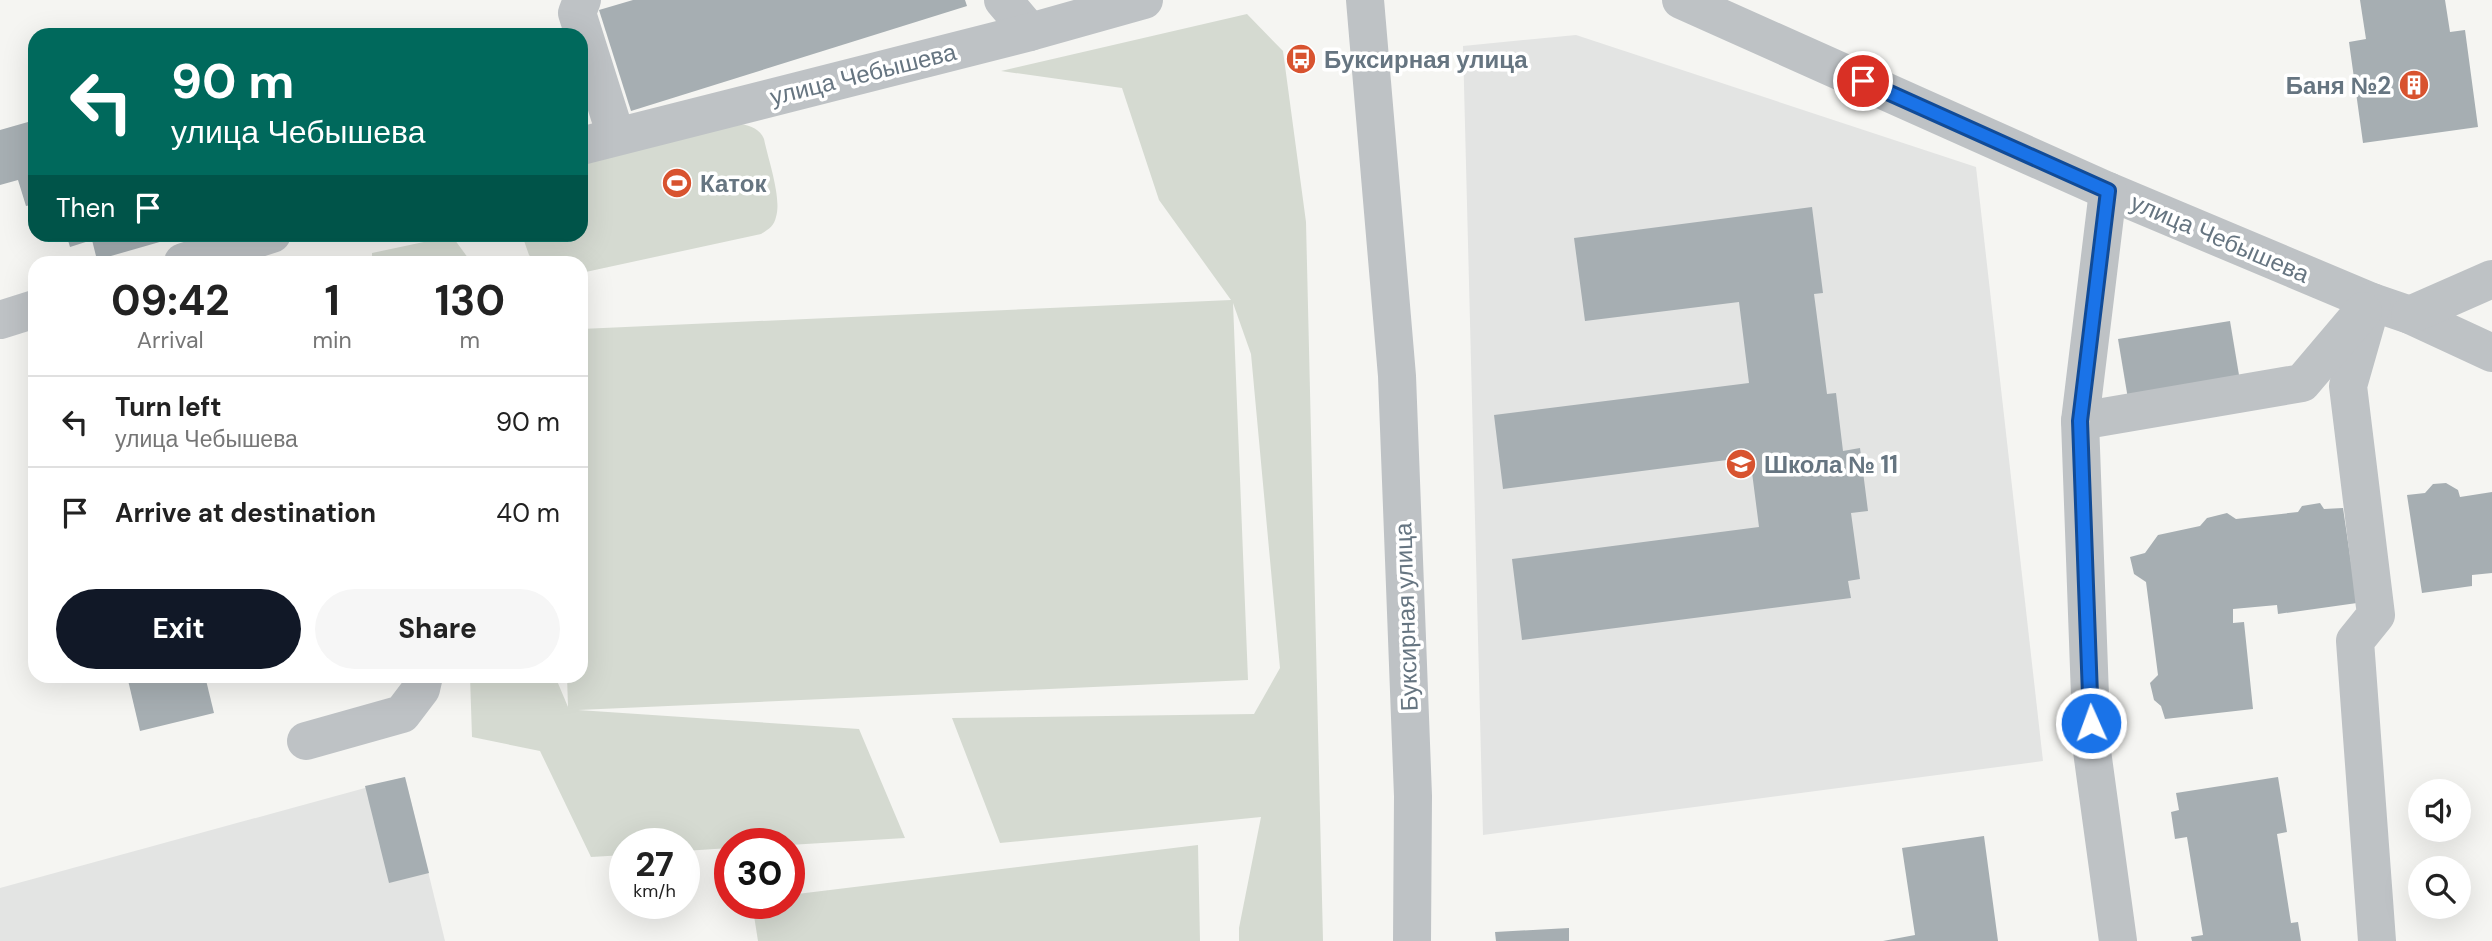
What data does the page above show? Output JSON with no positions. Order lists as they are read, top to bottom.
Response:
{
  "streets": {
    "street": ["улица Чебышева", "Буксирная улица"]
  },
  "places": {
    "bus stop": ["Буксирная улица"],
    "building": ["Баня №2"],
    "sports": ["Каток"],
    "school or university": ["Школа № 11"]
  },
  "page": {
    "turn": ["90 m", "улица Чебышева"],
    "then": "Then",
    "eta": [
      "09:42",
      "Arrival",
      "1",
      "min",
      "130",
      "m"
    ],
    "list": [
      {
        "name": "Turn left",
        "note": "улица Чебышева",
        "value": "90 m"
      },
      {
        "name": "Arrive at destination",
        "value": "40 m"
      }
    ],
    "buttons": ["Exit", "Share"],
    "speed": "27 km/h",
    "limit": "30"
  }
}
